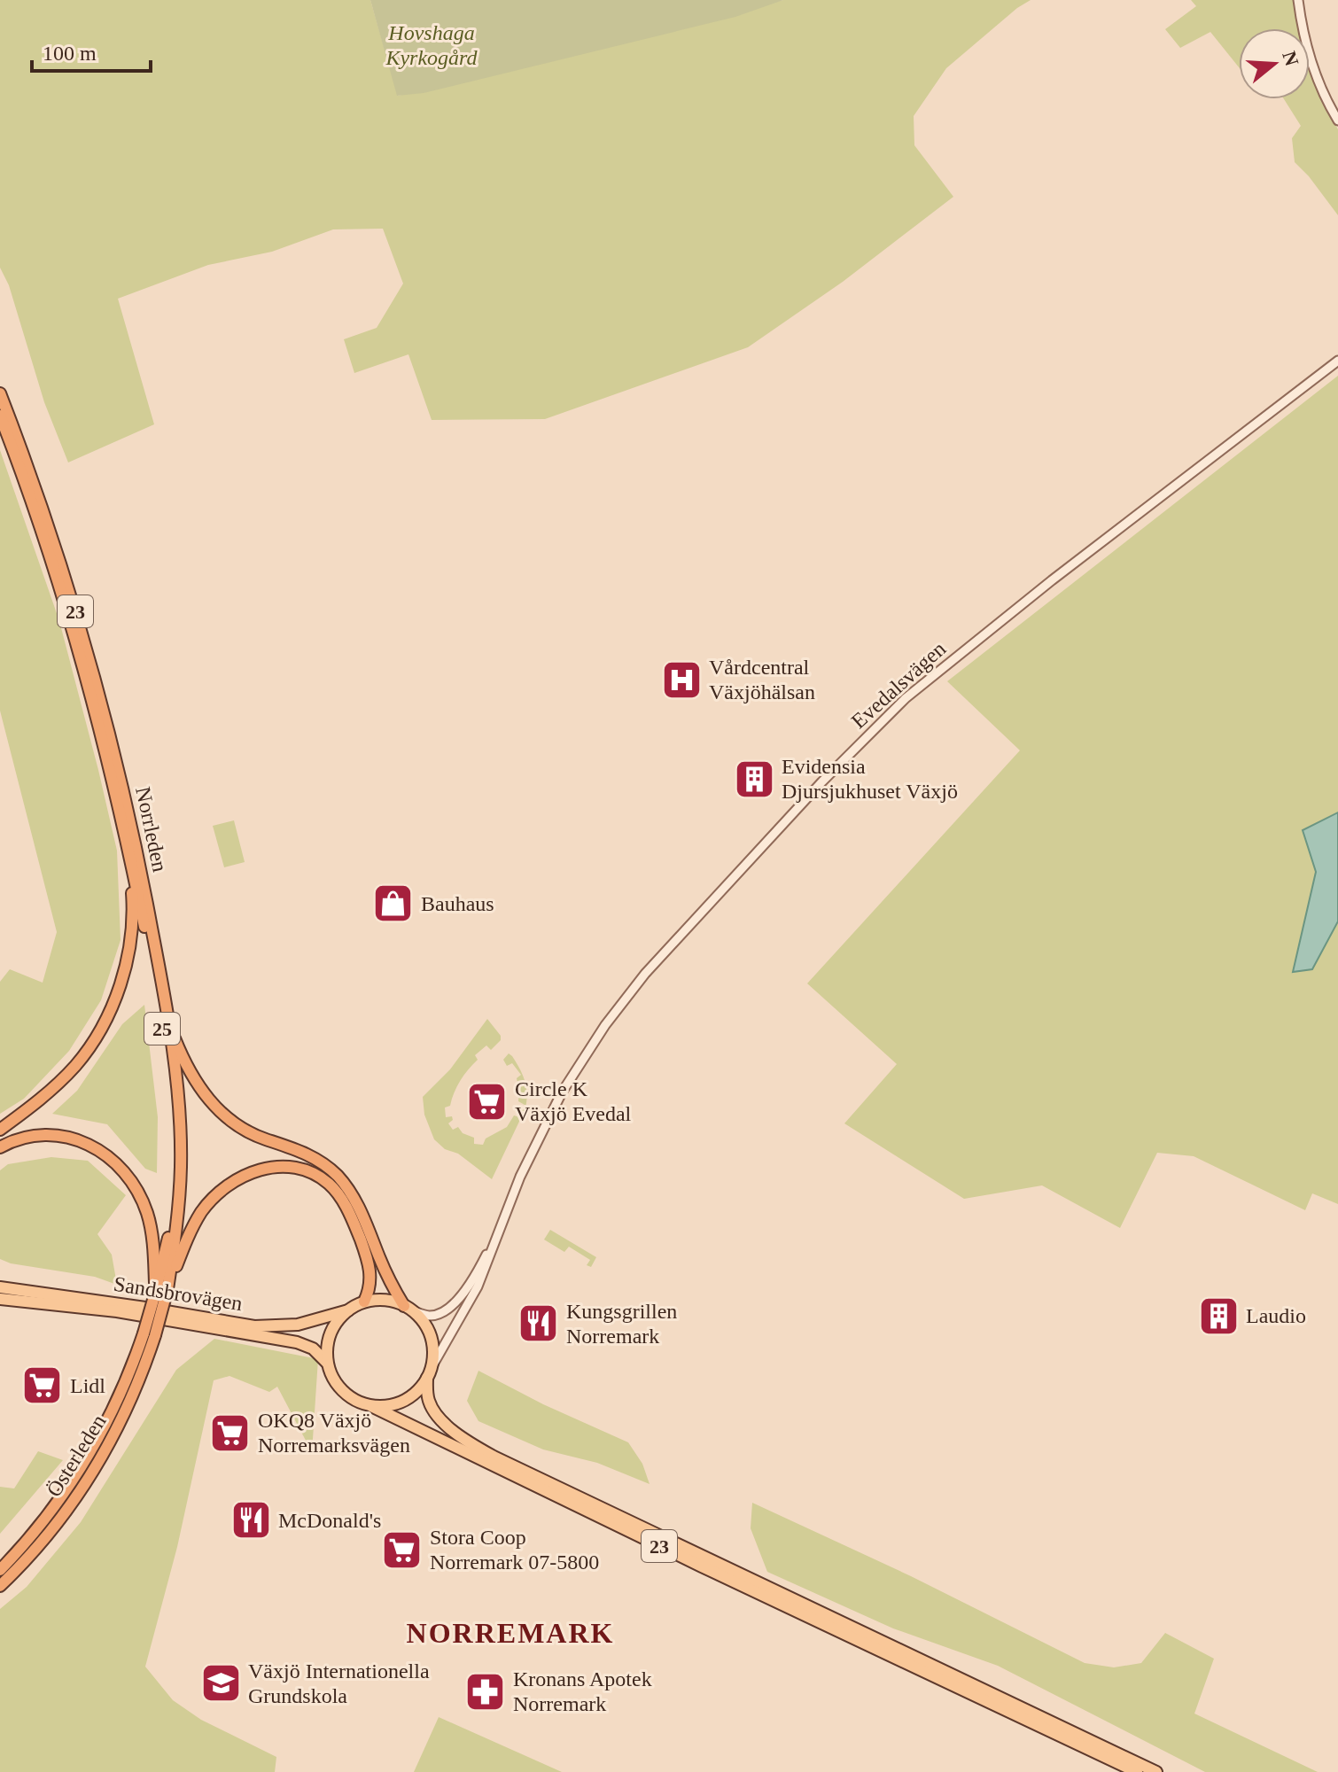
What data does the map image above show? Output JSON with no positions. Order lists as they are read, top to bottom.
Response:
{
  "streets": {
    "highway": [
      "23",
      "Norrleden",
      "25",
      "Österleden"
    ],
    "main road": ["Sandsbrovägen"],
    "street": ["Evedalsvägen"]
  },
  "crossings": [
    ["23", "Evedalsvägen"],
    ["23", "Norrleden"],
    ["23", "Sandsbrovägen"],
    ["Evedalsvägen", "Sandsbrovägen"],
    ["Norrleden", "Österleden"]
  ],
  "districts": ["NORREMARK"],
  "parks": ["Hovshaga Kyrkogård"],
  "places": {
    "hospital": ["Vårdcentral Växjöhälsan"],
    "building": ["Evidensia Djursjukhuset Växjö", "Laudio"],
    "shop": ["Bauhaus"],
    "supermarket": [
      "Circle K Växjö Evedal",
      "Lidl",
      "OKQ8 Växjö Norremarksvägen",
      "Stora Coop Norremark 07-5800"
    ],
    "restaurant": ["Kungsgrillen Norremark", "McDonald's"],
    "school or university": ["Växjö Internationella Grundskola"],
    "pharmacy": ["Kronans Apotek Norremark"]
  },
  "scale_bar": "100 m",
  "north": "right"
}
